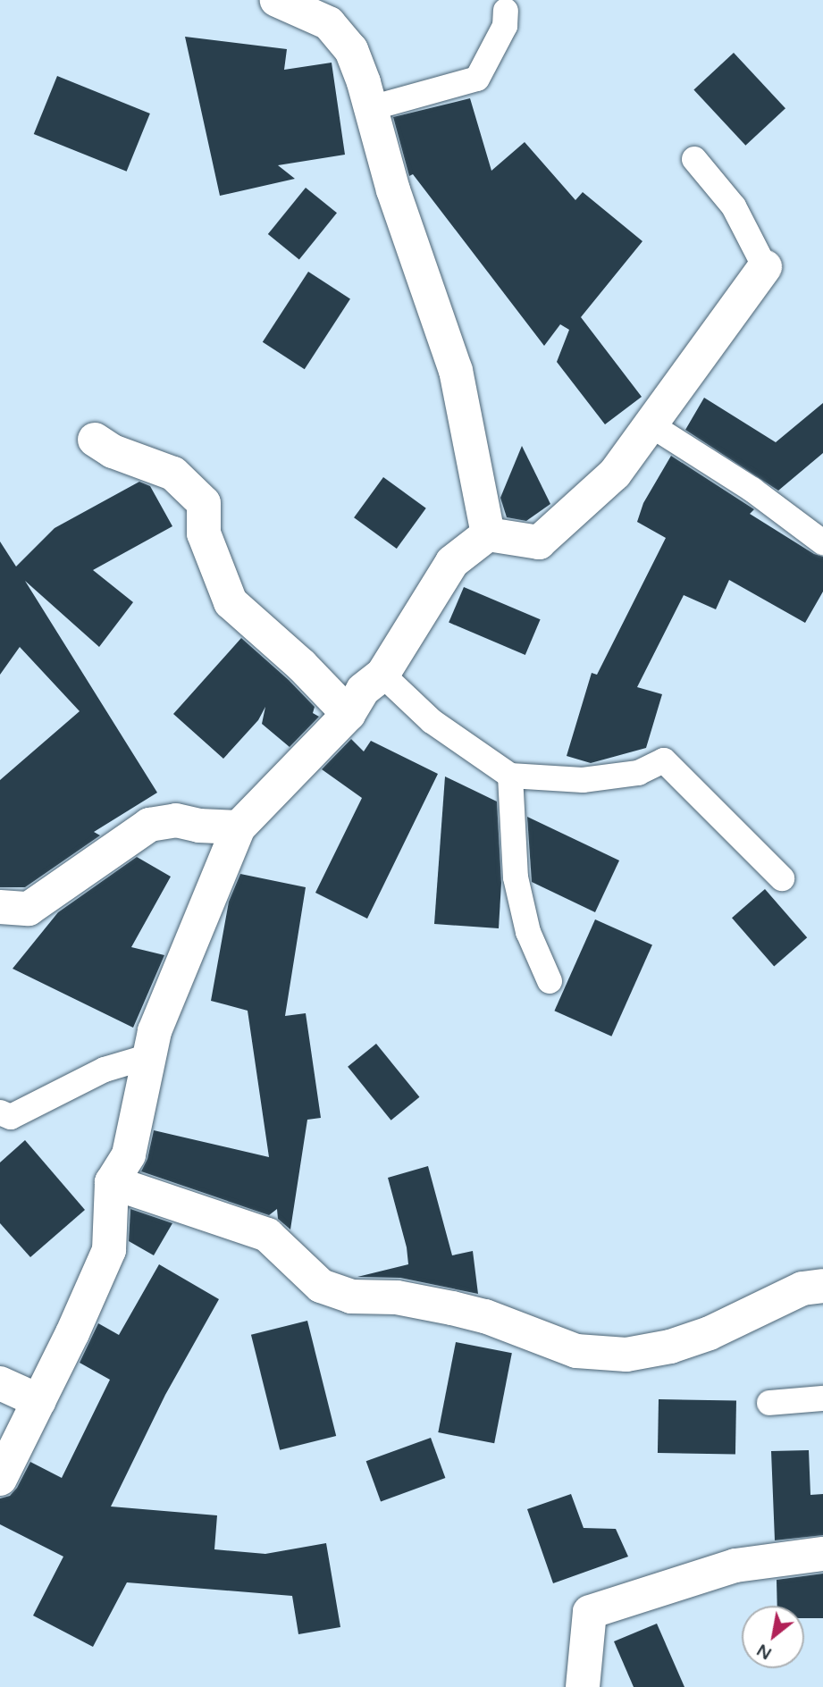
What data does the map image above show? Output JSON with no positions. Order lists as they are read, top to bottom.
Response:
{
  "north": "bottom left"
}
